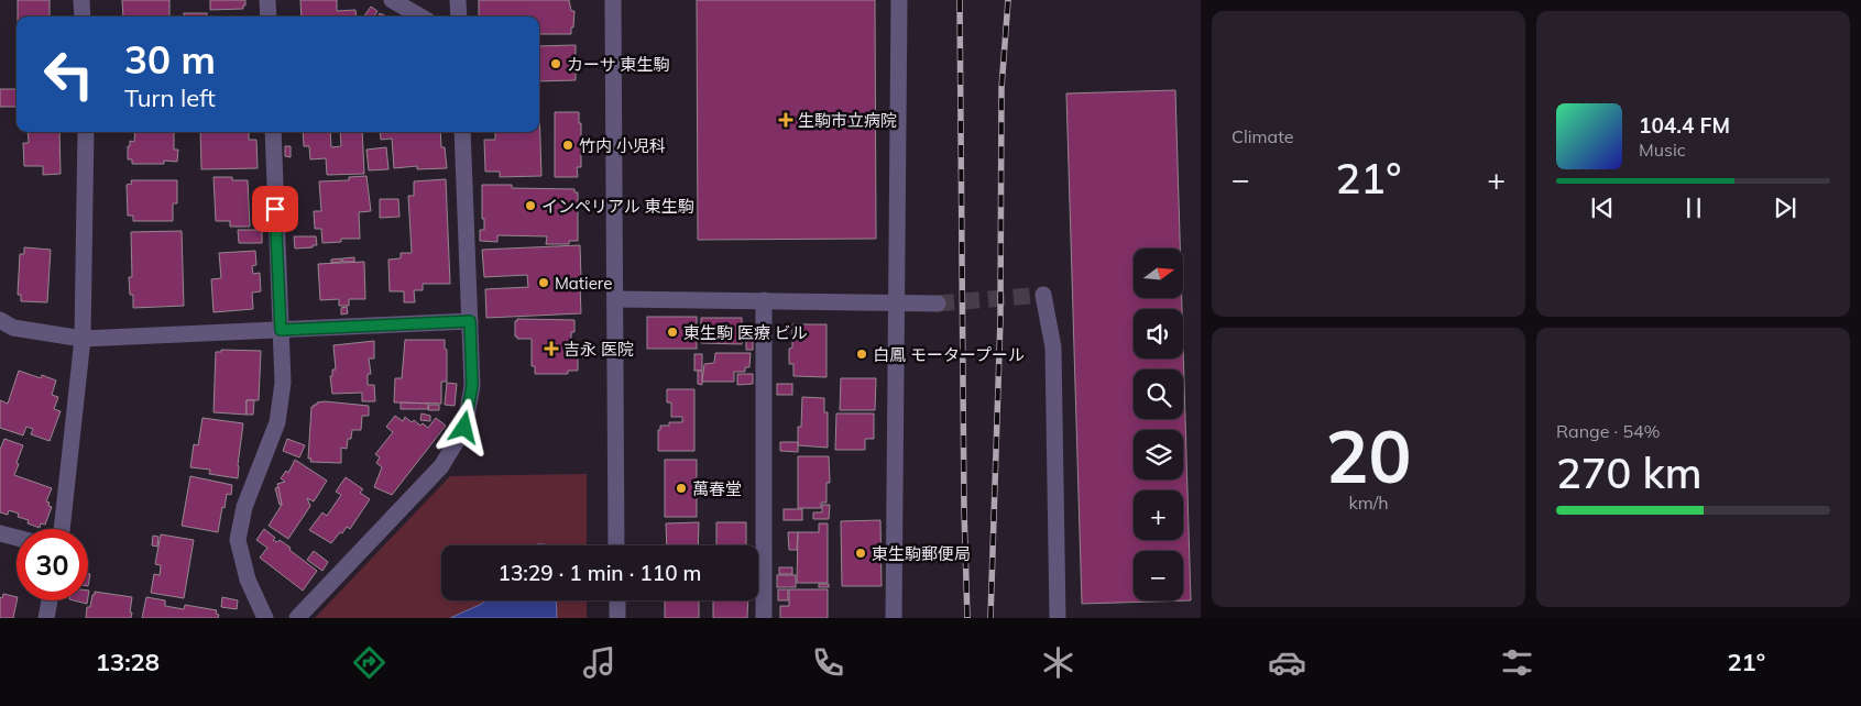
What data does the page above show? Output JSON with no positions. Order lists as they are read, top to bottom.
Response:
{
  "places": {
    "other": [
      "カーサ 東生駒",
      "竹内 小児科",
      "インペリアル 東生駒",
      "Matiere",
      "東生駒 医療 ビル",
      "白鳳 モータープール",
      "萬春堂",
      "東生駒郵便局"
    ],
    "health": ["生駒市立病院", "吉永 医院"]
  },
  "north": "right",
  "page": {
    "tile": [
      "Climate",
      ["20", "km/h"],
      ["Range · 54%", "270 km"]
    ],
    "turn": ["30 m", "Turn left"],
    "song": ["104.4 FM", "Music"],
    "heat": ["−", "21°", "+"],
    "map_buttons": ["+", "−"],
    "limit": "30",
    "trip": "13:29 · 1 min · 110 m",
    "tabs": ["13:28", "21°"]
  }
}
